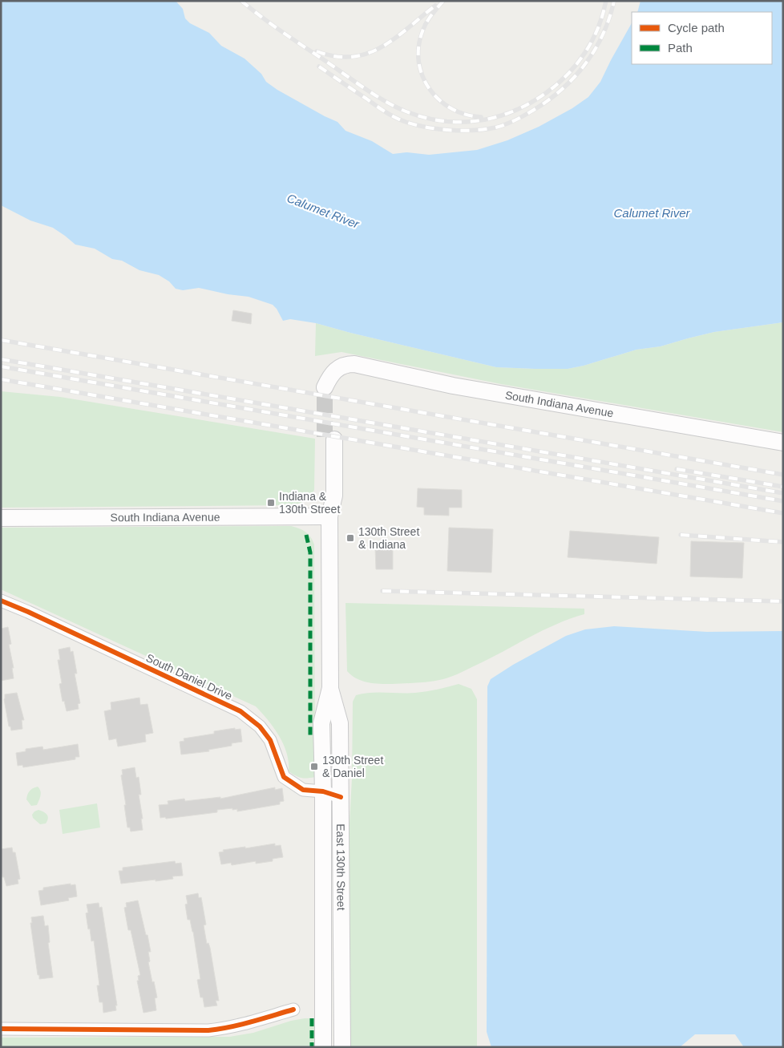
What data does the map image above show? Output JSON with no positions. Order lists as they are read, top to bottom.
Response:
{
  "streets": {
    "main road": ["South Indiana Avenue", "East 130th Street"],
    "street": ["South Daniel Drive"]
  },
  "crossings": [
    ["South Indiana Avenue", "East 130th Street"],
    ["South Daniel Drive", "East 130th Street"]
  ],
  "water": ["Calumet River"],
  "places": {
    "transit": ["Indiana & 130th Street", "130th Street & Indiana", "130th Street & Daniel"]
  },
  "legend": ["Cycle path", "Path"]
}
